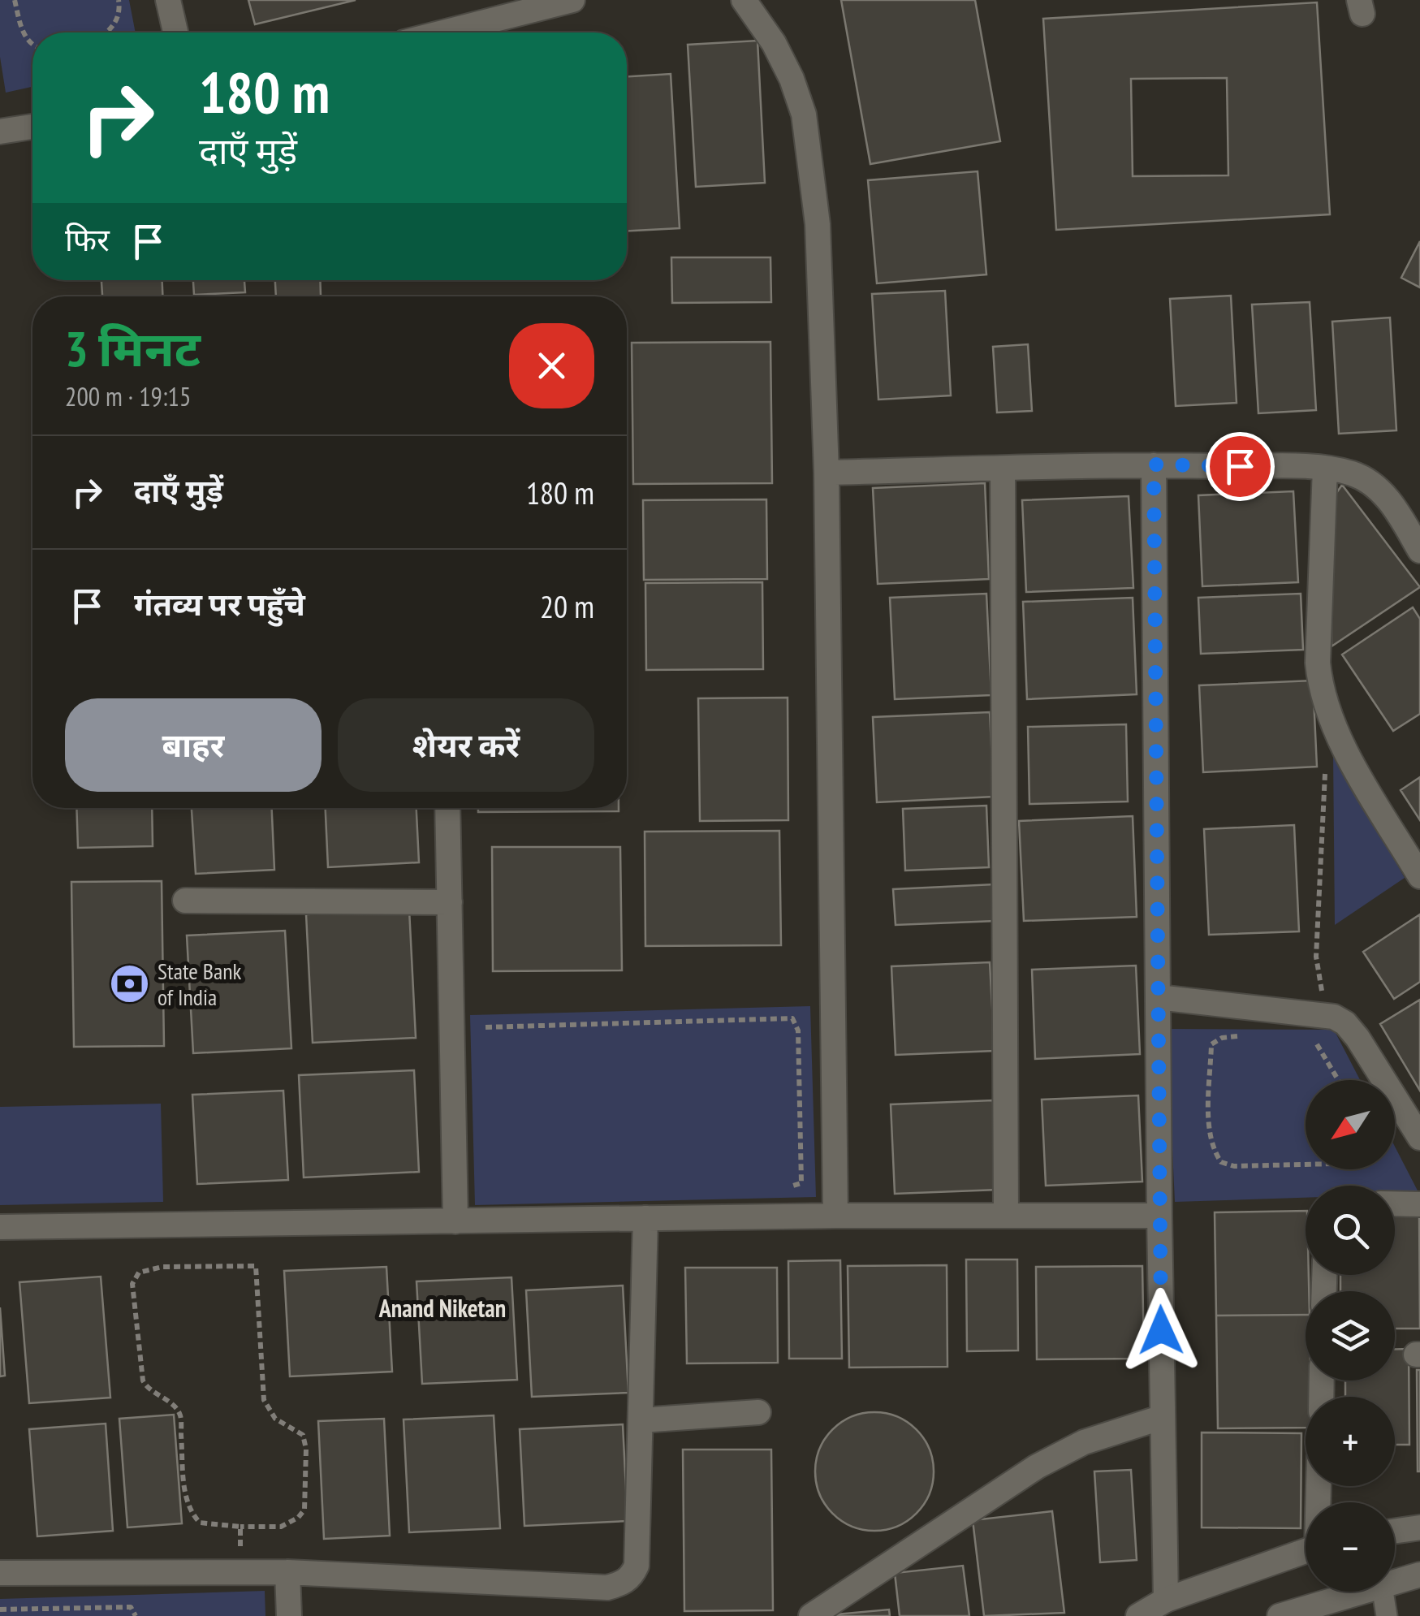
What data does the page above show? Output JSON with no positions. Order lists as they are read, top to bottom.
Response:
{
  "districts": ["Anand Niketan"],
  "places": {
    "bank": ["State Bank of India"]
  },
  "north": "bottom left",
  "page": {
    "turn": ["180 m", "दाएँ मुड़ें"],
    "then": "फिर",
    "heading": ["3 मिनट", "200 m · 19:15"],
    "list": [
      {
        "name": "दाएँ मुड़ें",
        "value": "180 m"
      },
      {
        "name": "गंतव्य पर पहुँचे",
        "value": "20 m"
      }
    ],
    "buttons": ["बाहर", "शेयर करें"],
    "map_buttons": ["+", "−"]
  }
}
